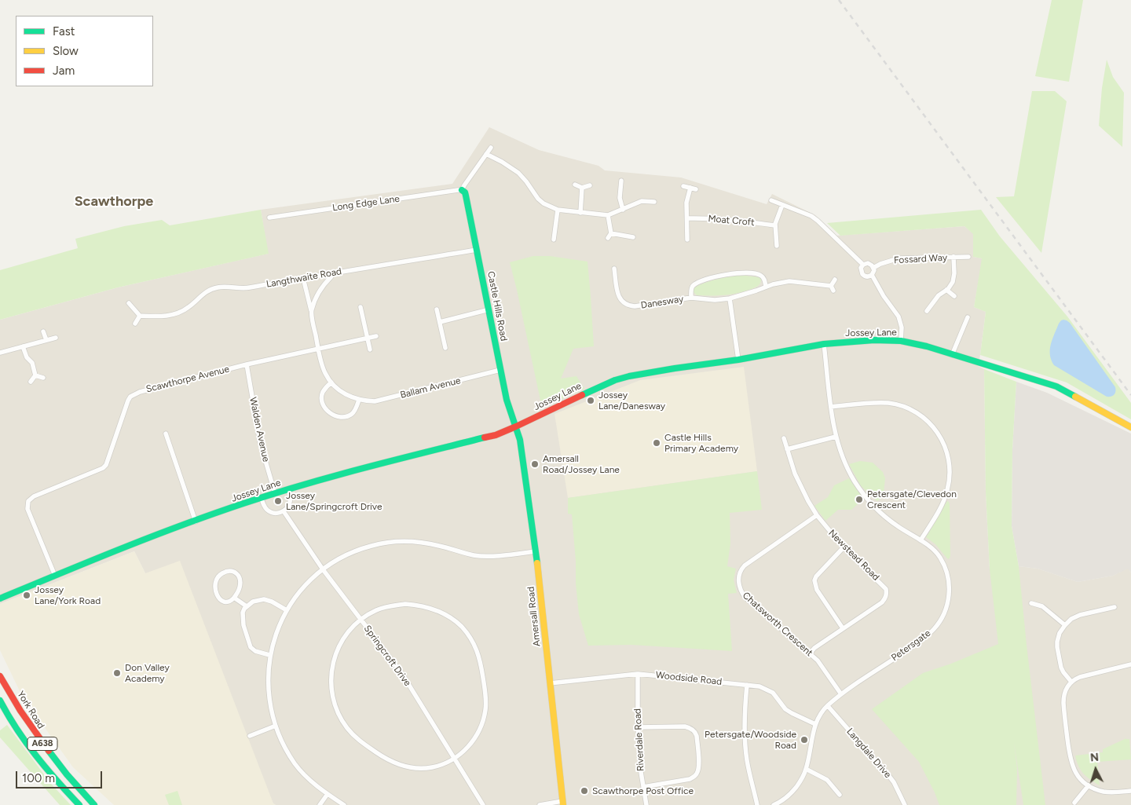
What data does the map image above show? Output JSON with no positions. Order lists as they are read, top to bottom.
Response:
{
  "streets": {
    "main road": [
      "Castle Hills Road",
      "Jossey Lane",
      "Amersall Road",
      "York Road",
      "A638"
    ],
    "street": [
      "Long Edge Lane",
      "Moat Croft",
      "Fossard Way",
      "Langthwaite Road",
      "Danesway",
      "Scawthorpe Avenue",
      "Ballam Avenue",
      "Walden Avenue",
      "Newstead Road",
      "Chatsworth Crescent",
      "Petersgate",
      "Springcroft Drive",
      "Woodside Road",
      "Riverdale Road",
      "Langdale Drive"
    ]
  },
  "crossings": [
    ["Long Edge Lane", "Castle Hills Road"],
    ["Langthwaite Road", "Castle Hills Road"],
    ["Langthwaite Road", "Ballam Avenue"],
    ["Castle Hills Road", "Jossey Lane"],
    ["Castle Hills Road", "Ballam Avenue"],
    ["Castle Hills Road", "Amersall Road"],
    ["Jossey Lane", "Scawthorpe Avenue"],
    ["Jossey Lane", "Walden Avenue"],
    ["Jossey Lane", "Amersall Road"],
    ["Jossey Lane", "Petersgate"],
    ["Scawthorpe Avenue", "Ballam Avenue"],
    ["Scawthorpe Avenue", "Walden Avenue"],
    ["Newstead Road", "Chatsworth Crescent"],
    ["Amersall Road", "Woodside Road"],
    ["Chatsworth Crescent", "Petersgate"],
    ["Petersgate", "Woodside Road"],
    ["Petersgate", "Langdale Drive"],
    ["Woodside Road", "Riverdale Road"]
  ],
  "districts": ["Scawthorpe"],
  "places": [
    "Jossey Lane/Danesway",
    "Castle Hills Primary Academy",
    "Amersall Road/Jossey Lane",
    "Petersgate/Clevedon Crescent",
    "Jossey Lane/Springcroft Drive",
    "Jossey Lane/York Road",
    "Don Valley Academy",
    "Petersgate/Woodside Road",
    "Scawthorpe Post Office"
  ],
  "legend": ["Fast", "Slow", "Jam"],
  "scale_bar": "100 m",
  "north": "top"
}
